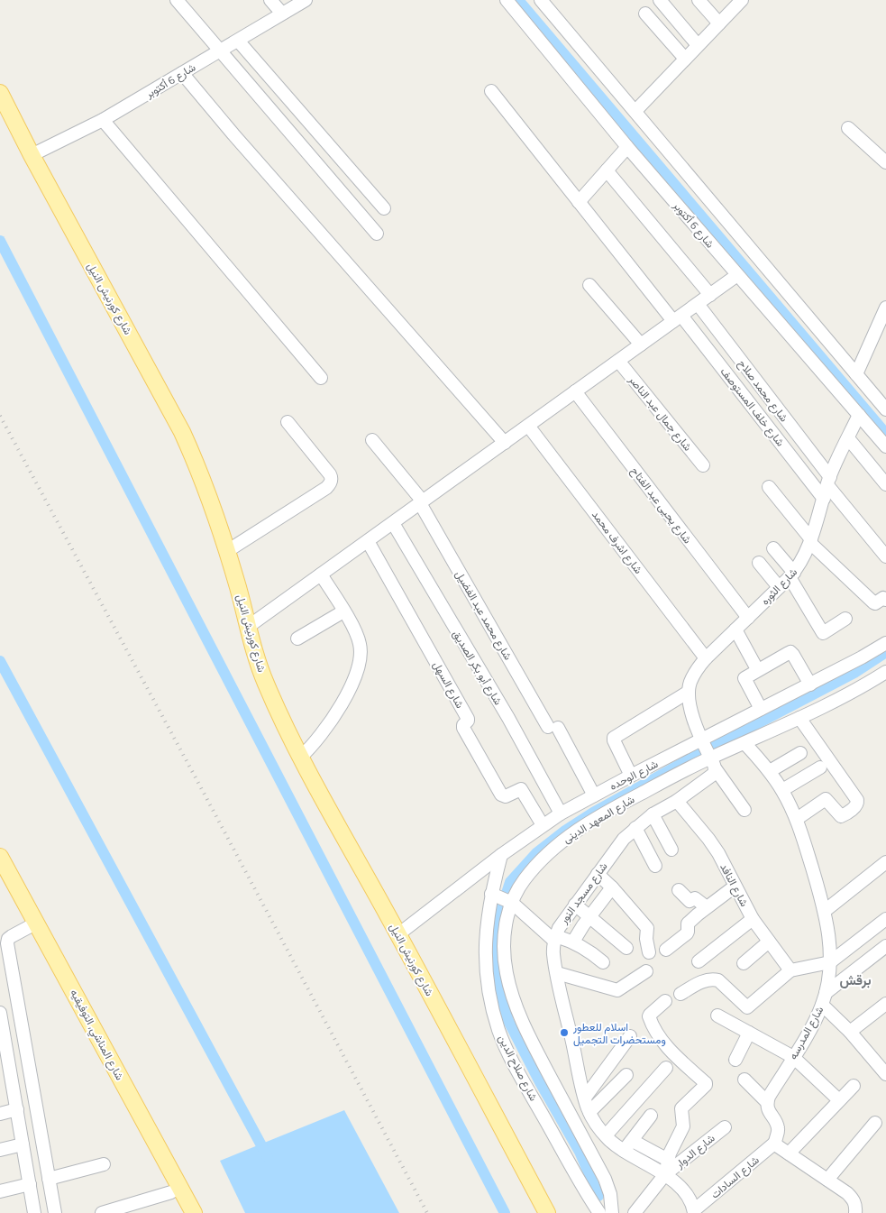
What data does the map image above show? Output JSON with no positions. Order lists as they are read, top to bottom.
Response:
{
  "streets": {
    "main road": ["شارع كورنيش النيل", "شارع المناشي, التوفيقيه"],
    "street": [
      "شارع 6 أكتوبر",
      "شارع محمد صلاح",
      "شارع خلف المستوصف",
      "شارع جمال عبد الناصر",
      "شارع يحيى عبد الفتاح",
      "شارع اشرف محمد",
      "شارع الثوره",
      "شارع محمد عبد الفضيل",
      "شارع أبو بكر الصديق",
      "شارع السهل",
      "شارع الوحده",
      "شارع المعهد الدينى",
      "شارع النافد",
      "شارع مسجد النور",
      "شارع المدرسه",
      "شارع صلاح الدين",
      "شارع الدوار",
      "شارع السادات"
    ]
  },
  "crossings": [
    ["شارع 6 أكتوبر", "شارع كورنيش النيل"],
    ["شارع 6 أكتوبر", "شارع الثوره"],
    ["شارع كورنيش النيل", "شارع الوحده"],
    ["شارع محمد صلاح", "شارع الثوره"],
    ["شارع خلف المستوصف", "شارع الثوره"],
    ["شارع يحيى عبد الفتاح", "شارع الثوره"],
    ["شارع اشرف محمد", "شارع الثوره"],
    ["شارع الثوره", "شارع الوحده"],
    ["شارع محمد عبد الفضيل", "شارع الوحده"],
    ["شارع أبو بكر الصديق", "شارع الوحده"],
    ["شارع السهل", "شارع الوحده"],
    ["شارع الوحده", "شارع صلاح الدين"],
    ["شارع المعهد الدينى", "شارع مسجد النور"],
    ["شارع المعهد الدينى", "شارع المدرسه"],
    ["شارع النافد", "شارع مسجد النور"],
    ["شارع مسجد النور", "شارع الدوار"],
    ["شارع مسجد النور", "شارع السادات"]
  ],
  "districts": ["برقش"],
  "places": ["اسلام للعطور ومستحضرات التجميل"]
}
